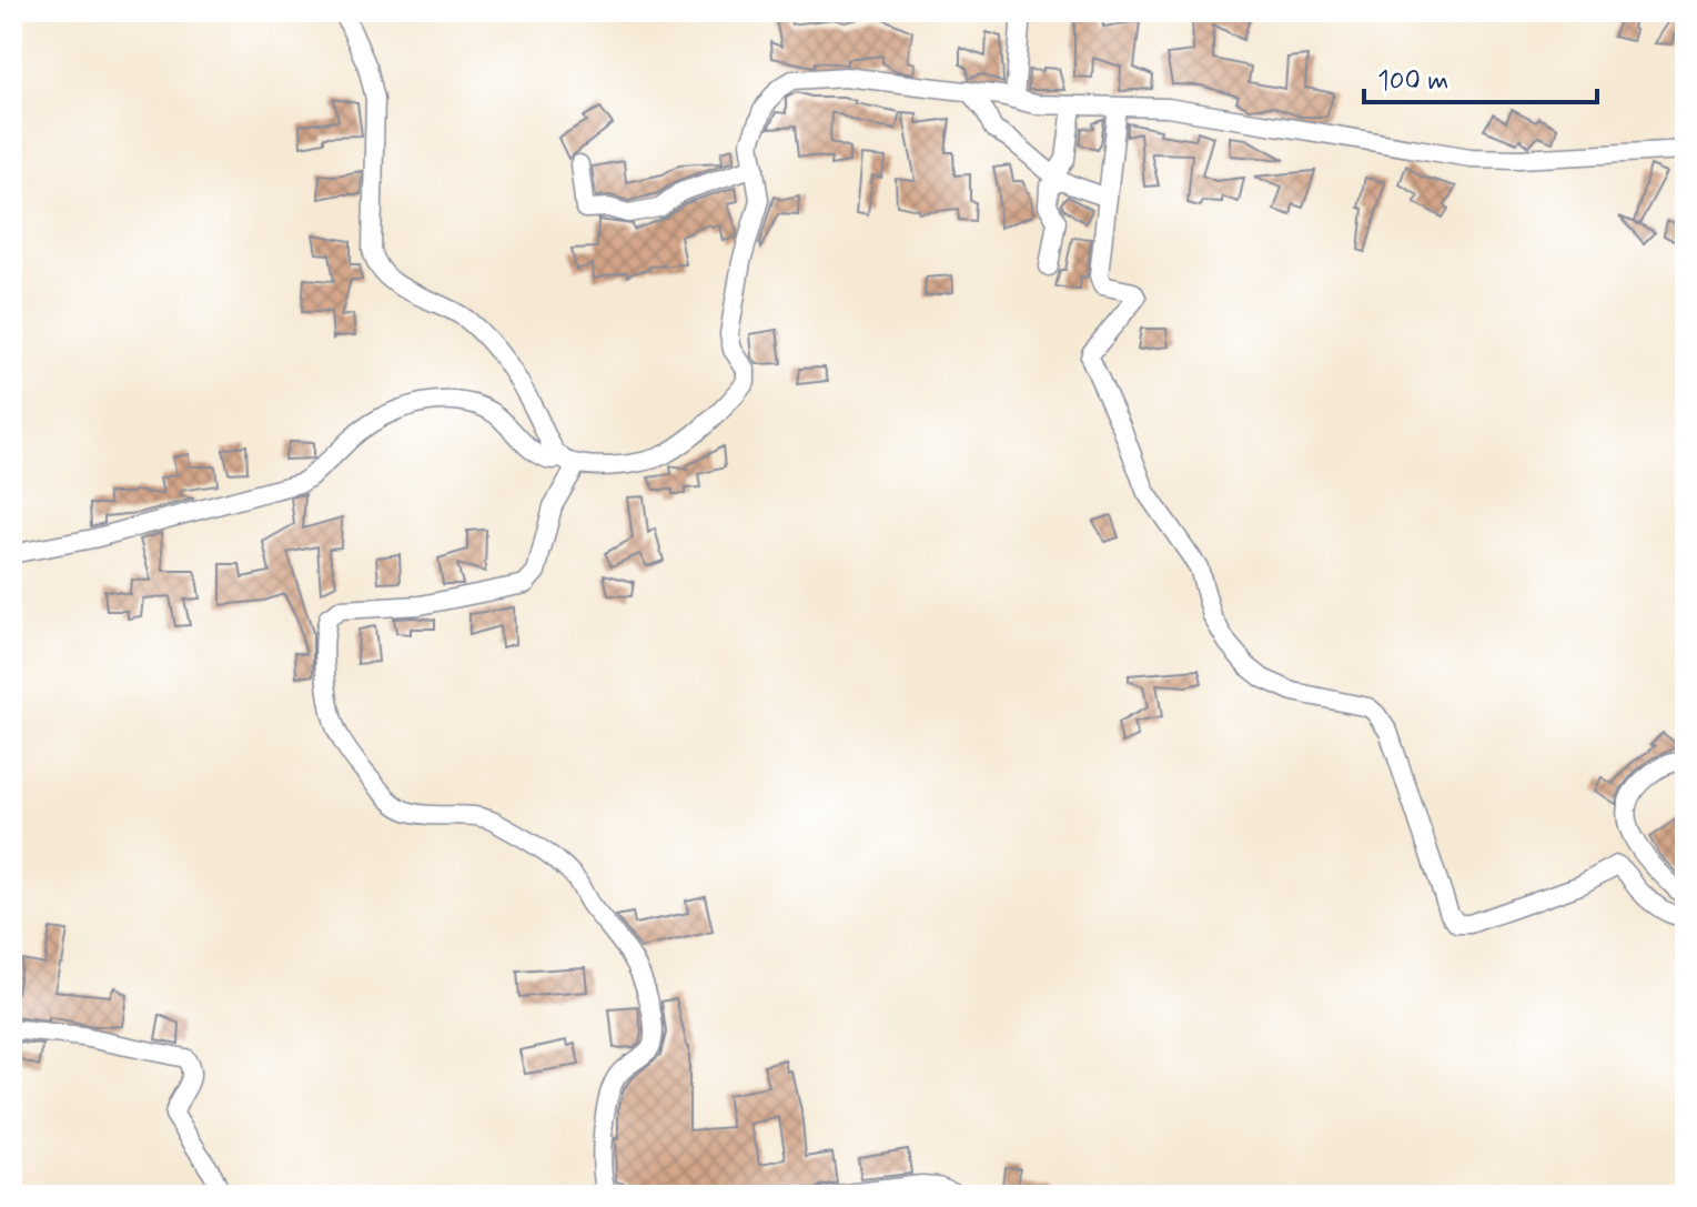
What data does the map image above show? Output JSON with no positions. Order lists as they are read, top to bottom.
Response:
{
  "scale_bar": "100 m"
}
